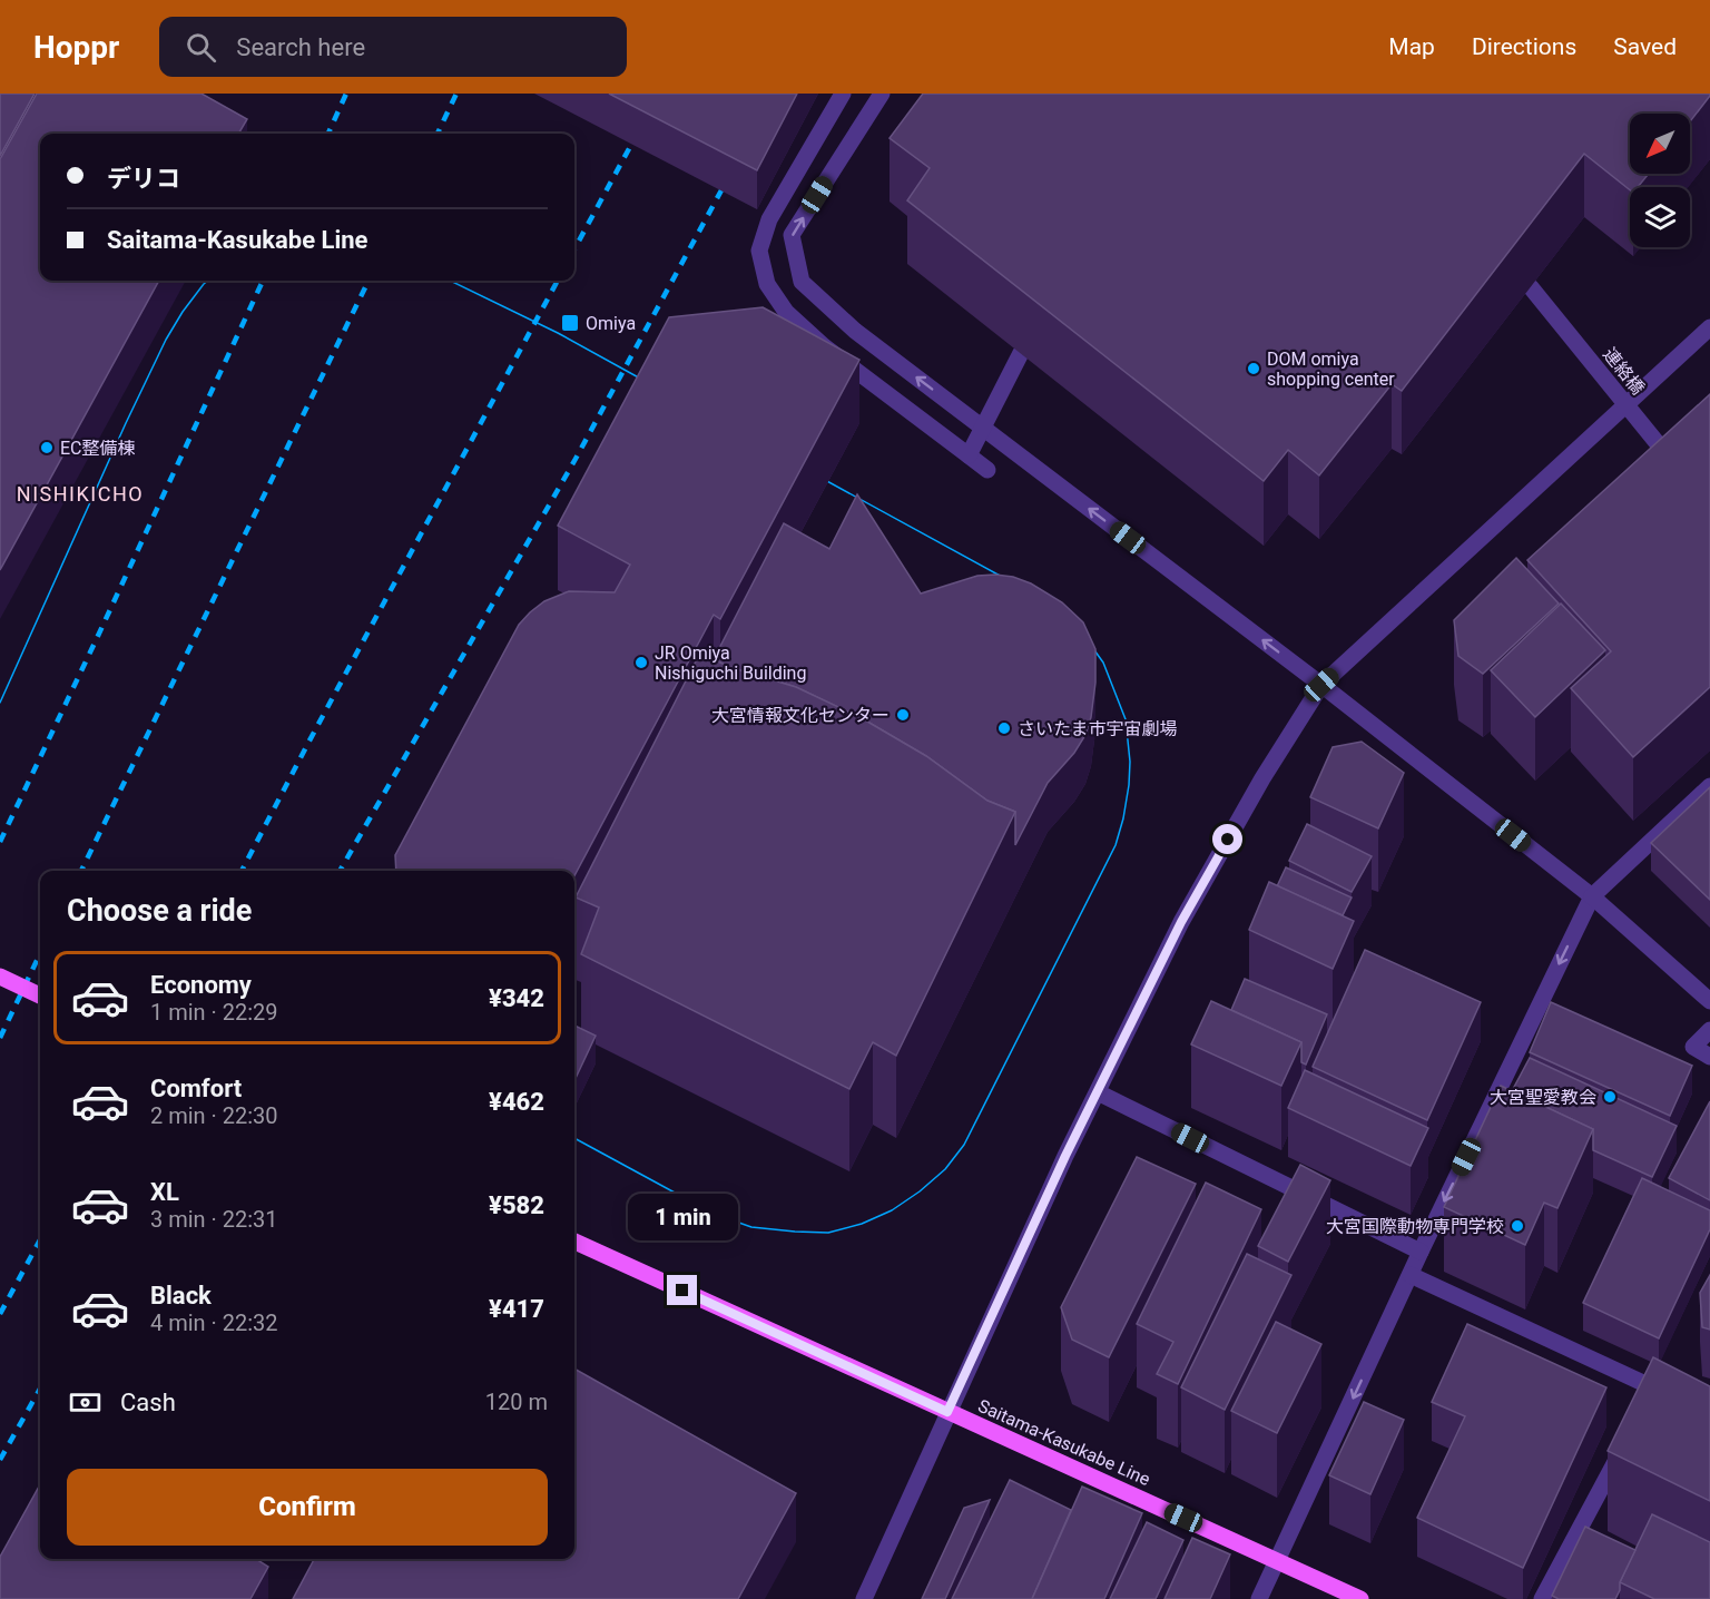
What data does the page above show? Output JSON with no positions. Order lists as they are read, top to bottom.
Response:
{
  "streets": {
    "main road": ["Saitama-Kasukabe Line"],
    "street": ["連絡橋"]
  },
  "districts": ["NISHIKICHO"],
  "places": {
    "transit": ["Omiya"],
    "other": [
      "DOM omiya shopping center",
      "EC整備棟",
      "JR Omiya Nishiguchi Building",
      "大宮情報文化センター",
      "さいたま市宇宙劇場",
      "大宮聖愛教会",
      "大宮国際動物専門学校"
    ]
  },
  "north": "bottom left",
  "page": {
    "header": "Hoppr",
    "search": "Search here",
    "nav": ["Map", "Directions", "Saved"],
    "banner": ["デリコ", "Saitama-Kasukabe Line"],
    "heading": "Choose a ride",
    "list": [
      {
        "name": "Economy",
        "note": "1 min · 22:29",
        "value": "¥342"
      },
      {
        "name": "Comfort",
        "note": "2 min · 22:30",
        "value": "¥462"
      },
      {
        "name": "XL",
        "note": "3 min · 22:31",
        "value": "¥582"
      },
      {
        "name": "Black",
        "note": "4 min · 22:32",
        "value": "¥417"
      }
    ],
    "bubble": "1 min",
    "pay": ["Cash", "120 m"],
    "buttons": "Confirm"
  }
}
